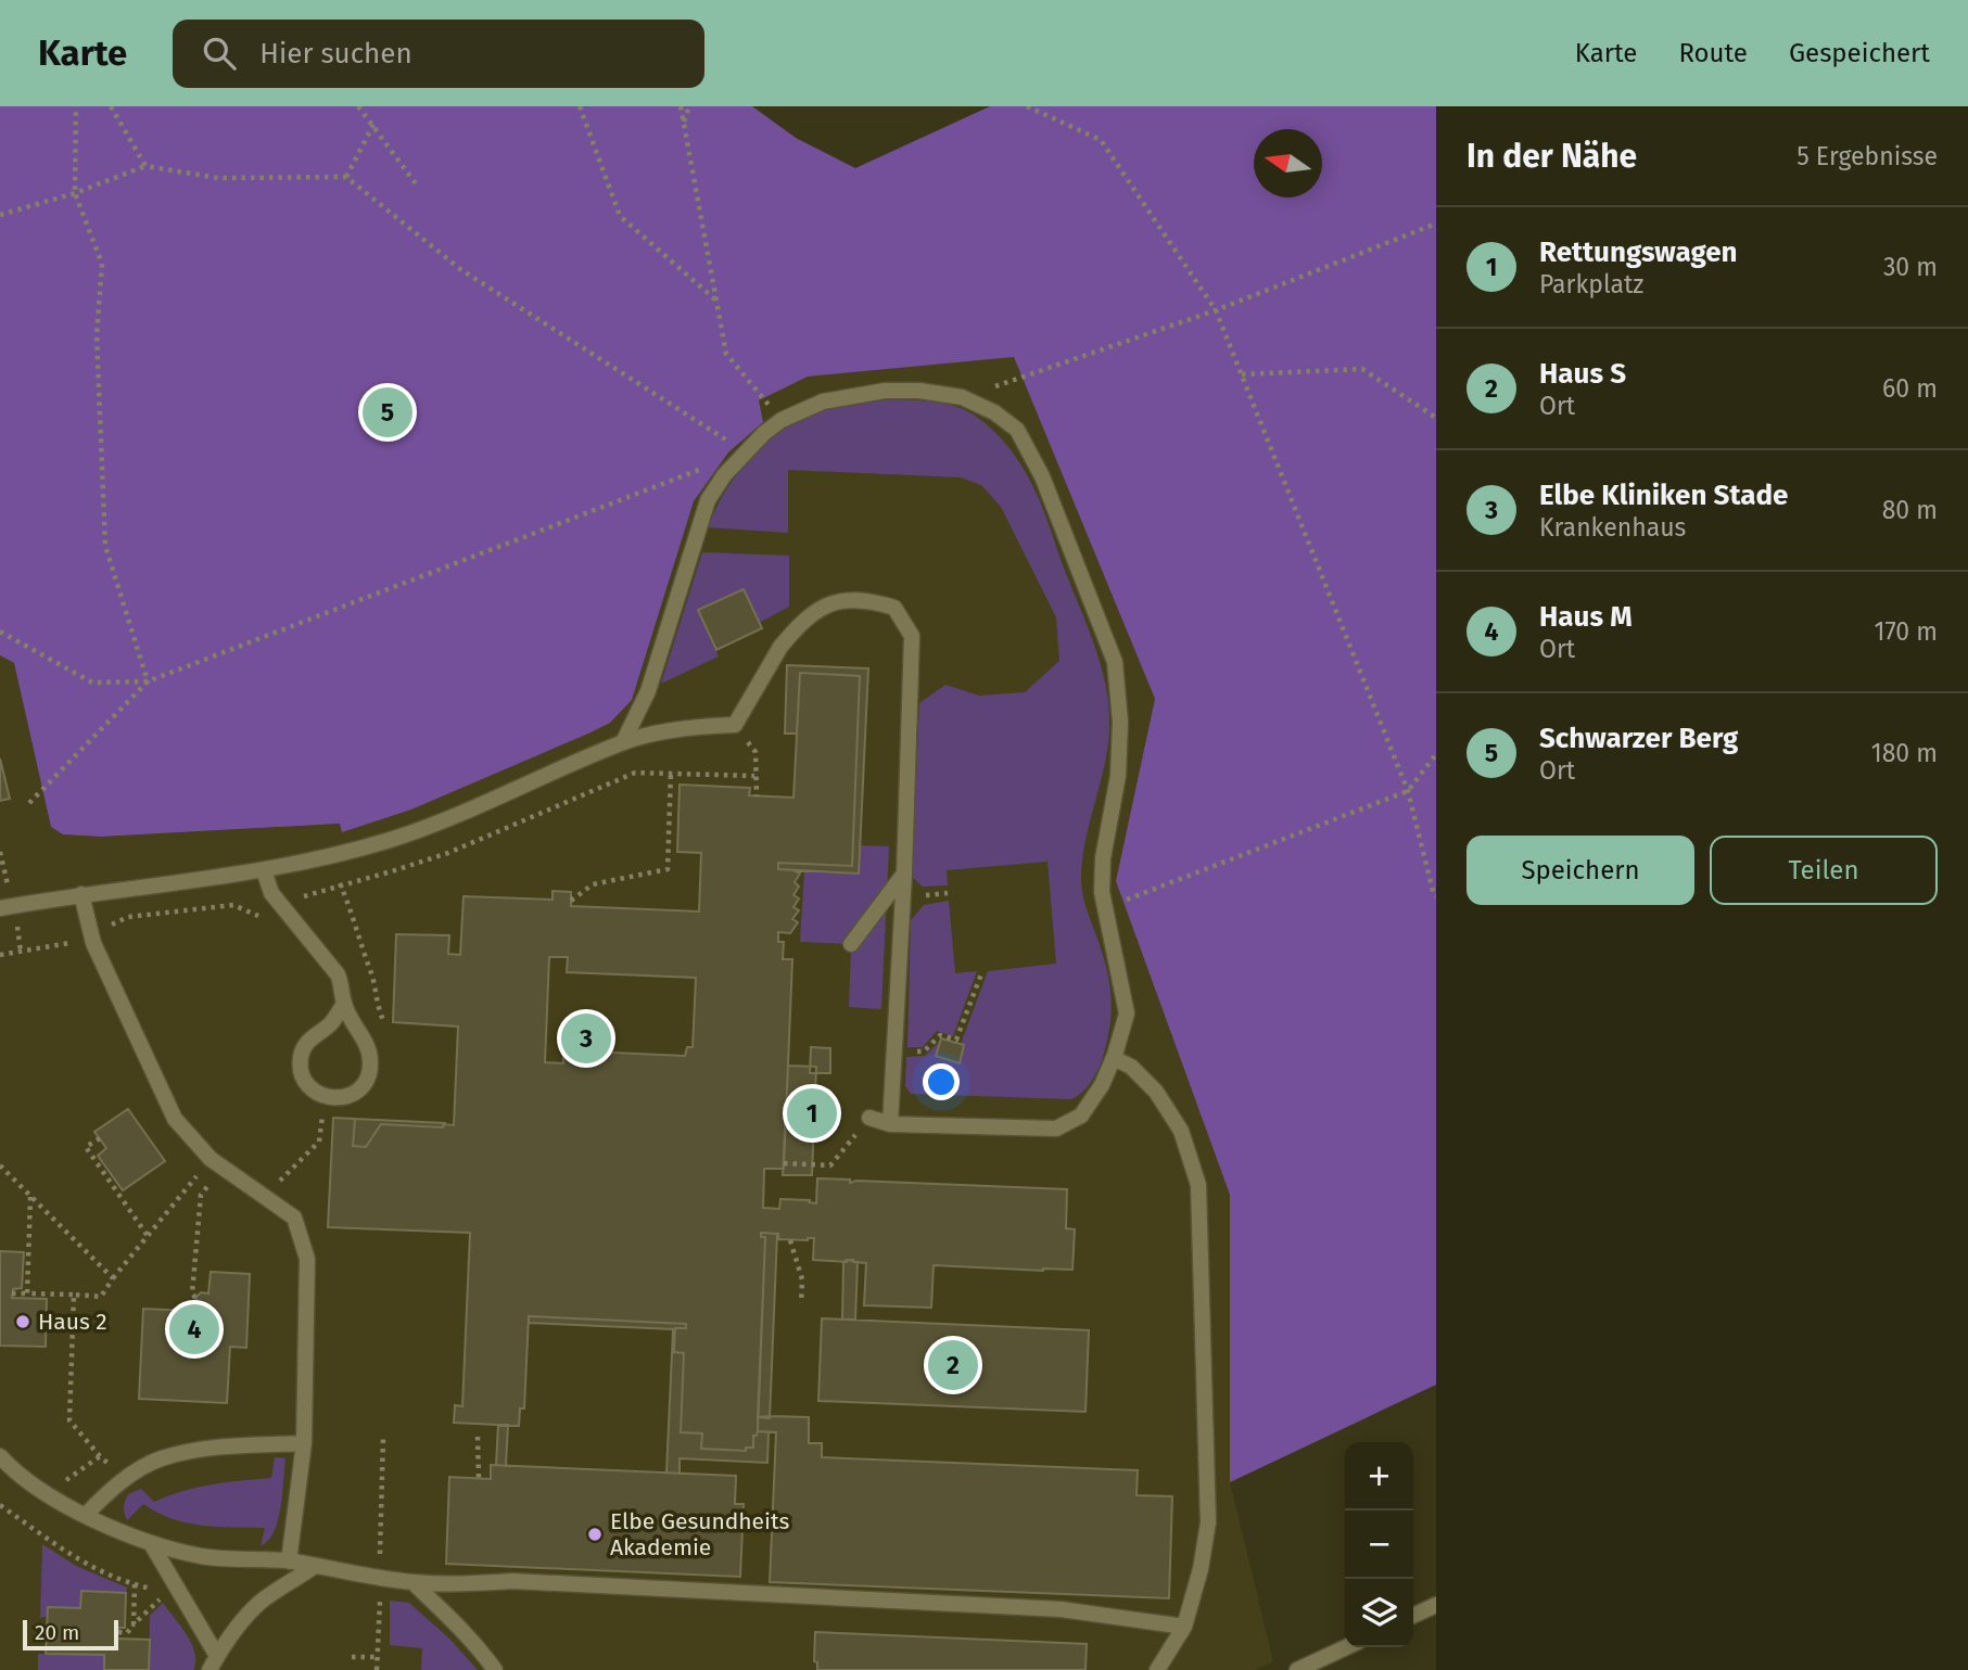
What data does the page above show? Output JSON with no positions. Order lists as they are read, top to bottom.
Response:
{
  "places": ["Haus 2", "Elbe Gesundheits Akademie"],
  "scale_bar": "20 m",
  "north": "left",
  "page": {
    "header": "Karte",
    "search": "Hier suchen",
    "nav": ["Karte", "Route", "Gespeichert"],
    "heading": ["In der Nähe", "5 Ergebnisse"],
    "list": [
      {
        "mark": "1",
        "name": "Rettungswagen",
        "note": "Parkplatz",
        "value": "30 m"
      },
      {
        "mark": "2",
        "name": "Haus S",
        "note": "Ort",
        "value": "60 m"
      },
      {
        "mark": "3",
        "name": "Elbe Kliniken Stade",
        "note": "Krankenhaus",
        "value": "80 m"
      },
      {
        "mark": "4",
        "name": "Haus M",
        "note": "Ort",
        "value": "170 m"
      },
      {
        "mark": "5",
        "name": "Schwarzer Berg",
        "note": "Ort",
        "value": "180 m"
      }
    ],
    "pins": [
      "5",
      "3",
      "1",
      "4",
      "2"
    ],
    "buttons": ["Speichern", "Teilen"],
    "map_buttons": ["+", "−"],
    "scale": "20 m"
  }
}
